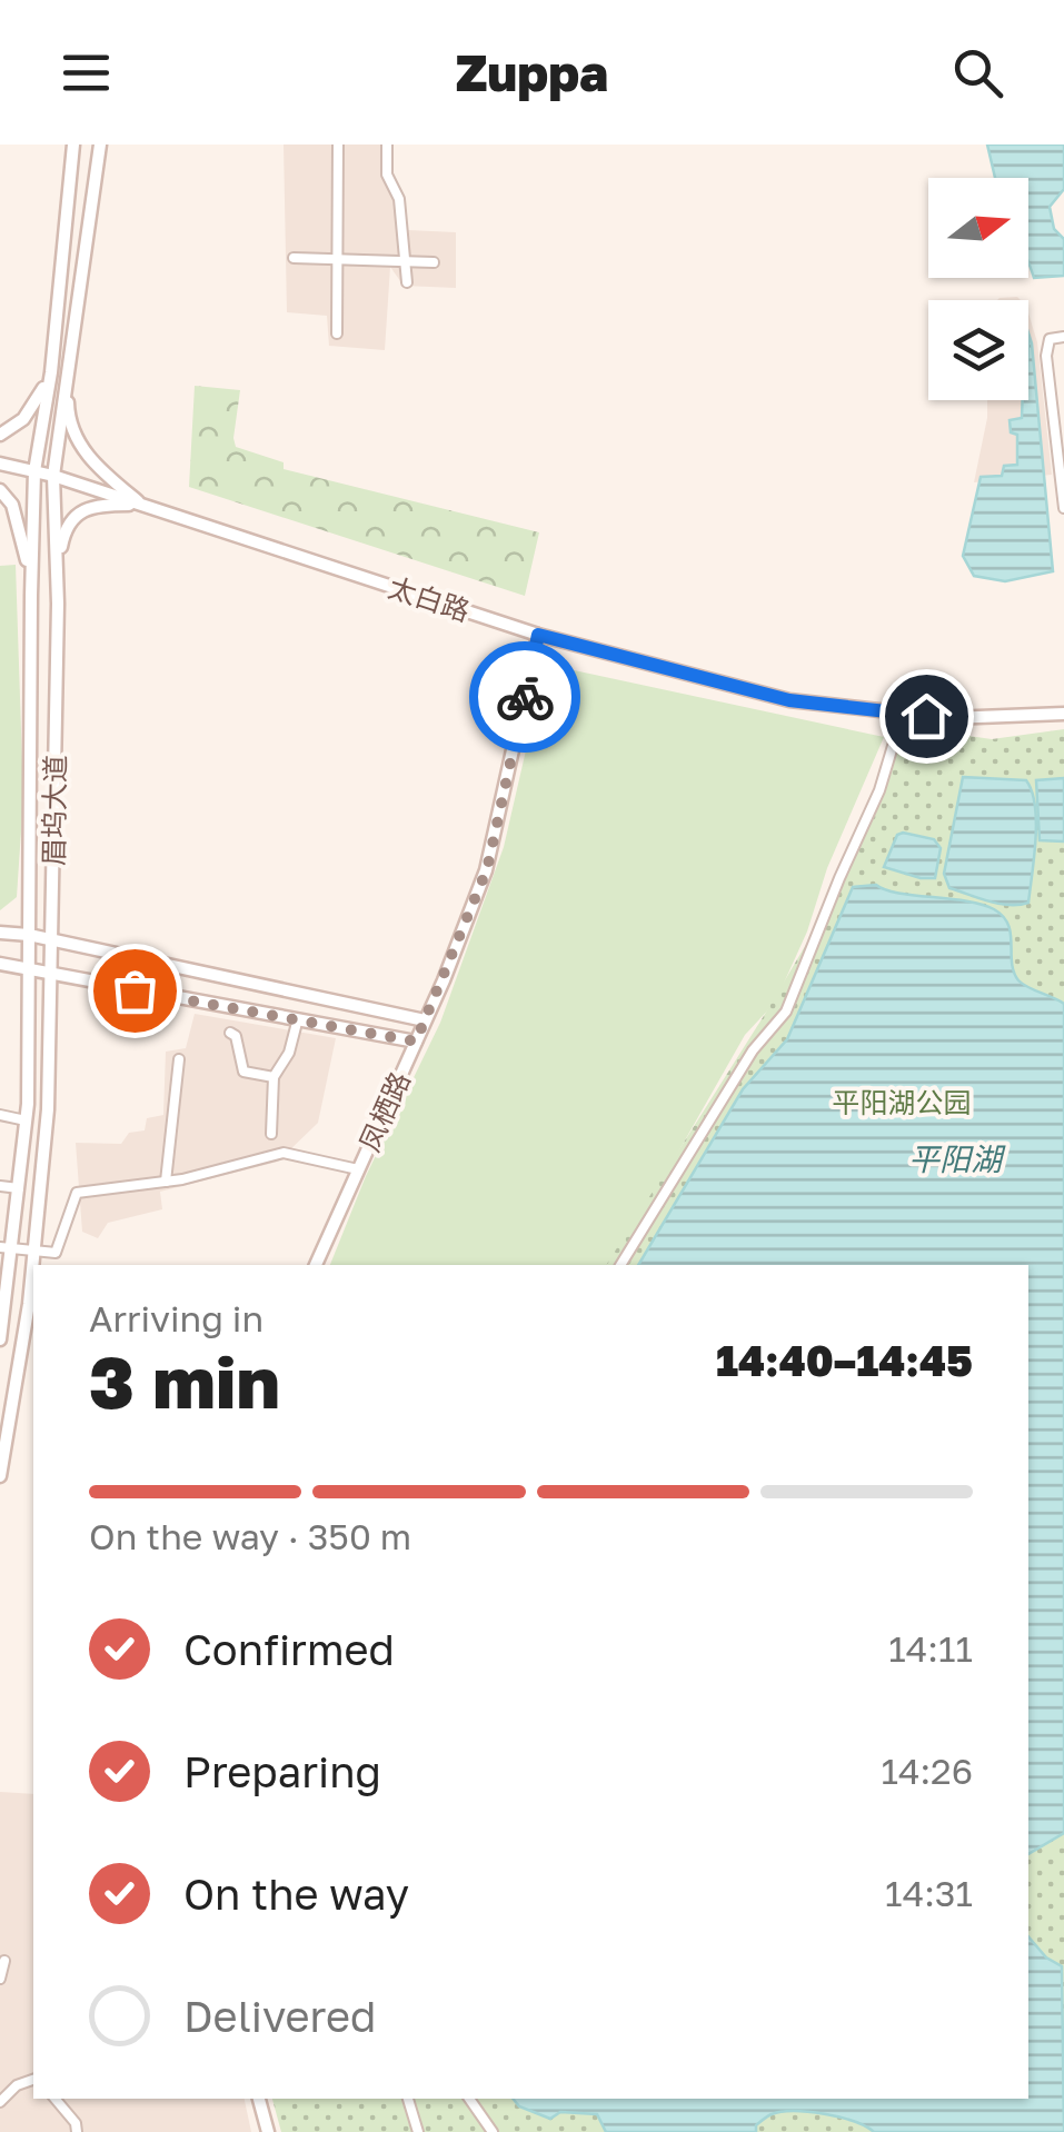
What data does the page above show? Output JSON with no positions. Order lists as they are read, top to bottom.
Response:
{
  "streets": {
    "main road": ["太白路", "眉坞大道", "凤栖路"]
  },
  "crossings": [
    ["太白路", "眉坞大道"],
    ["太白路", "凤栖路"]
  ],
  "water": ["平阳湖"],
  "parks": ["平阳湖公园"],
  "north": "right",
  "page": {
    "header": "Zuppa",
    "heading": ["3 min", "Arriving in", "14:40–14:45"],
    "bar": "On the way · 350 m",
    "list": [
      ["Confirmed", "14:11"],
      ["Preparing", "14:26"],
      ["On the way", "14:31"],
      "Delivered"
    ]
  }
}
